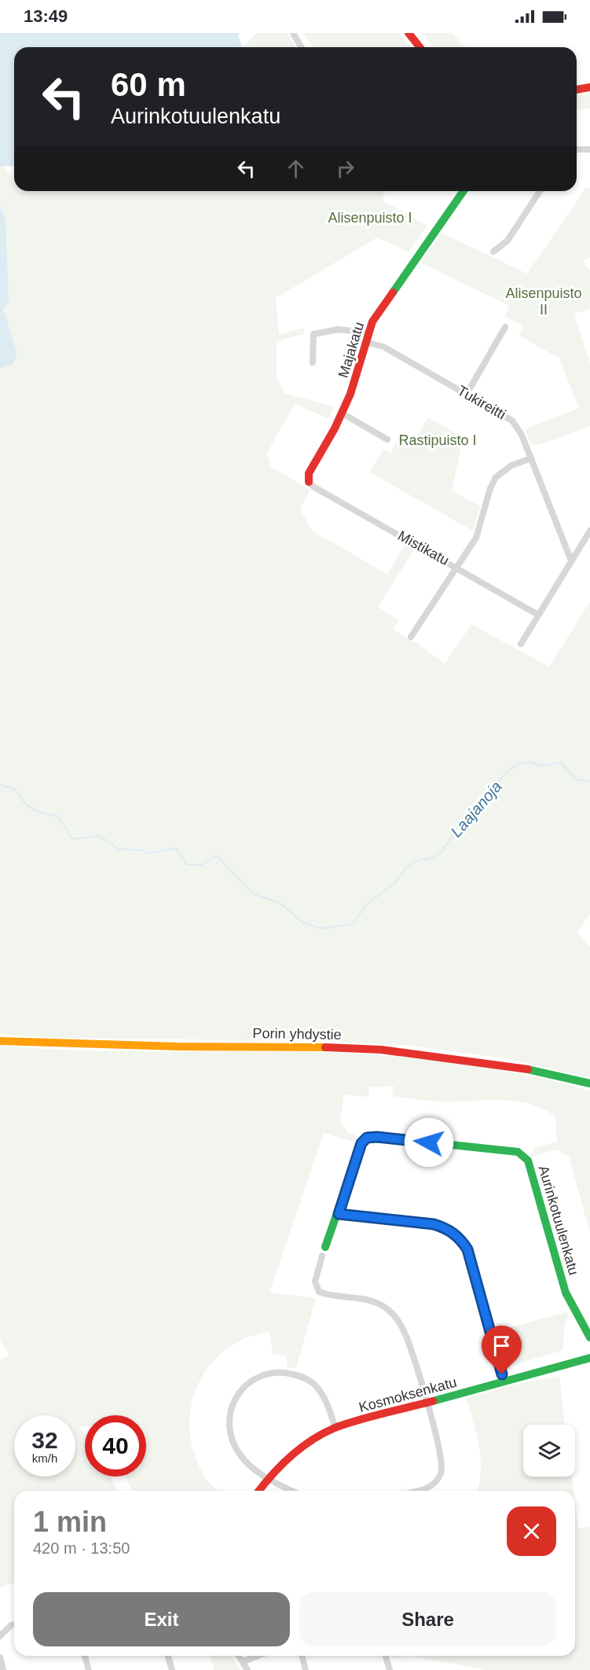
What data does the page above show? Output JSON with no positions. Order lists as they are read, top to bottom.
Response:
{
  "streets": {
    "street": [
      "Majakatu",
      "Tukireitti",
      "Mistikatu",
      "Porin yhdystie",
      "Aurinkotuulenkatu",
      "Kosmoksenkatu"
    ]
  },
  "crossings": [
    ["Majakatu", "Tukireitti"],
    ["Majakatu", "Mistikatu"]
  ],
  "water": ["Laajanoja"],
  "parks": ["Alisenpuisto I", "Alisenpuisto II", "Rastipuisto I"],
  "page": {
    "status": "13:49",
    "turn": ["60 m", "Aurinkotuulenkatu"],
    "speed": "32 km/h",
    "limit": "40",
    "heading": ["1 min", "420 m · 13:50"],
    "buttons": ["Exit", "Share"]
  }
}
